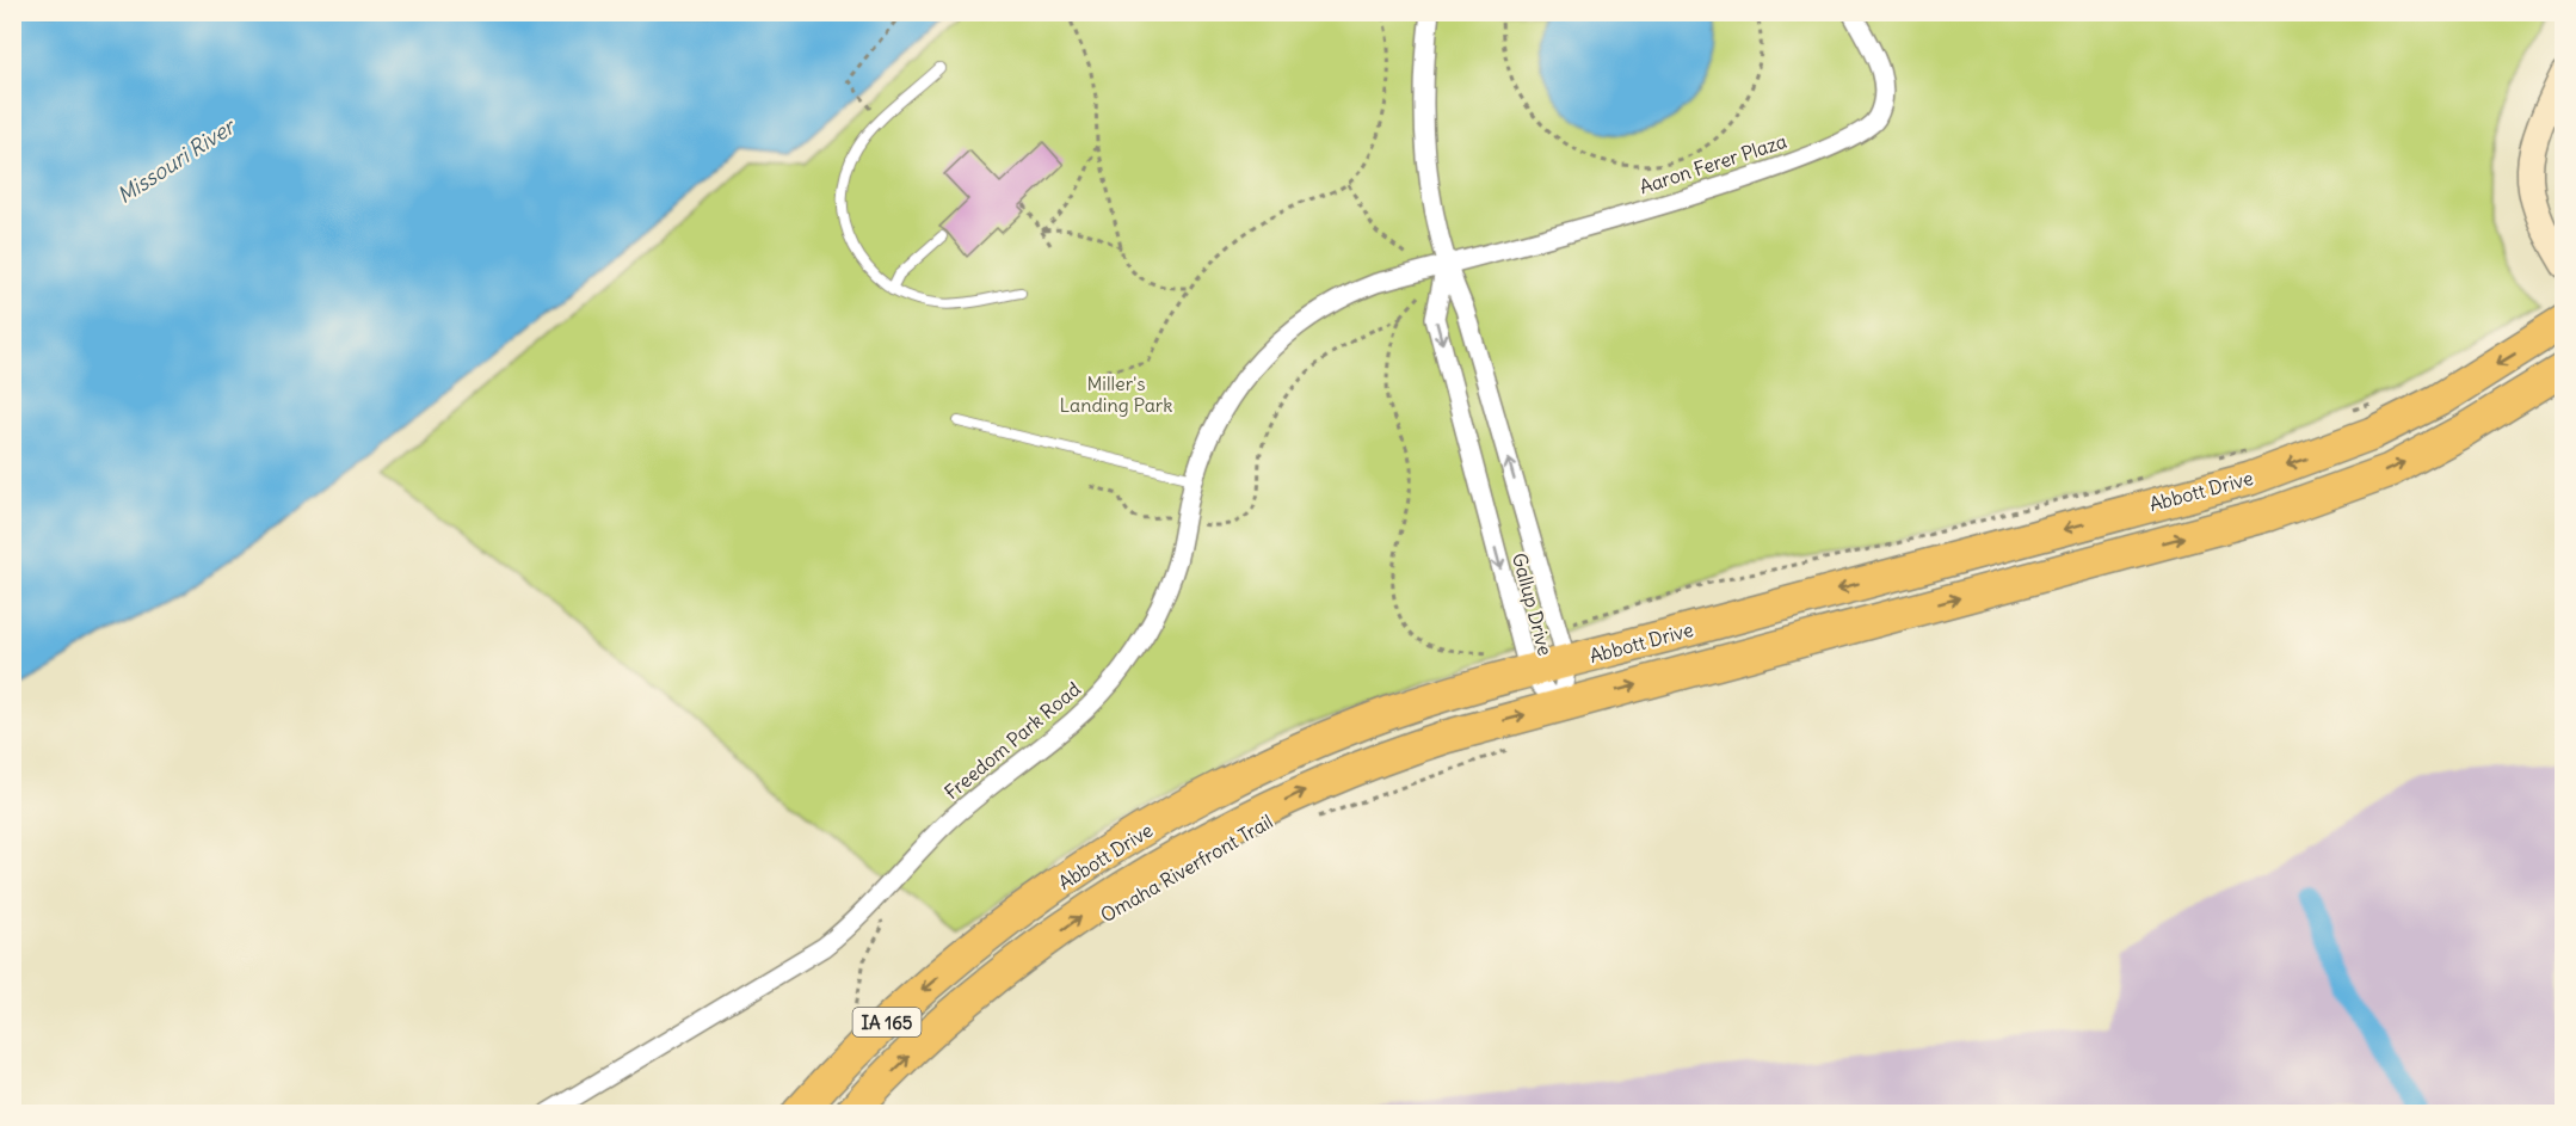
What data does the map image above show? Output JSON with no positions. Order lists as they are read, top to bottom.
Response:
{
  "streets": {
    "highway": ["Abbott Drive", "IA 165"],
    "street": ["Aaron Ferer Plaza", "Gallup Drive", "Freedom Park Road"]
  },
  "crossings": [
    ["Aaron Ferer Plaza", "Gallup Drive"],
    ["Aaron Ferer Plaza", "Freedom Park Road"],
    ["Abbott Drive", "Gallup Drive"],
    ["Gallup Drive", "Freedom Park Road"]
  ],
  "water": ["Missouri River"],
  "parks": ["Miller's Landing Park"]
}
